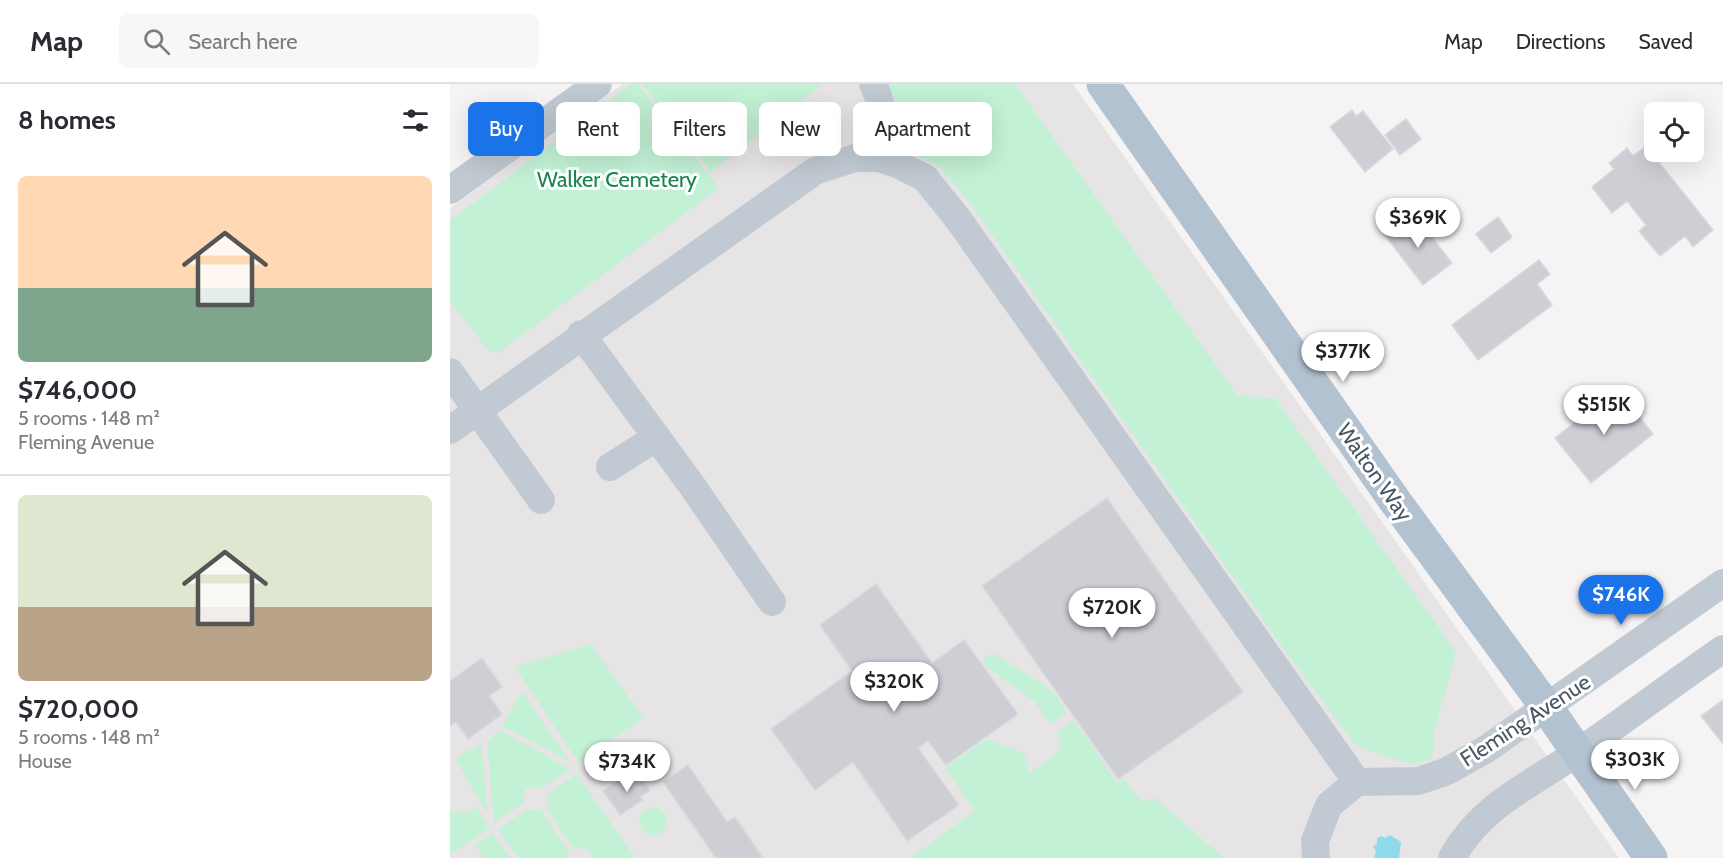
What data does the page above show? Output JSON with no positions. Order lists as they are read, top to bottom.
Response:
{
  "streets": {
    "main road": ["Walton Way"],
    "street": ["Fleming Avenue"]
  },
  "crossings": [
    ["Walton Way", "Fleming Avenue"]
  ],
  "parks": ["Walker Cemetery"],
  "page": {
    "header": "Map",
    "search": "Search here",
    "nav": ["Map", "Directions", "Saved"],
    "heading": "8 homes",
    "chip": [
      "Buy",
      "Rent",
      "Filters",
      "New",
      "Apartment"
    ],
    "list": [
      {
        "name": "$746,000",
        "note": "5 rooms · 148 m² · Fleming Avenue"
      },
      {
        "name": "$720,000",
        "note": "5 rooms · 148 m² · House"
      }
    ],
    "price": [
      "$369K",
      "$377K",
      "$515K",
      "$746K",
      "$720K",
      "$320K",
      "$303K",
      "$734K"
    ]
  }
}
